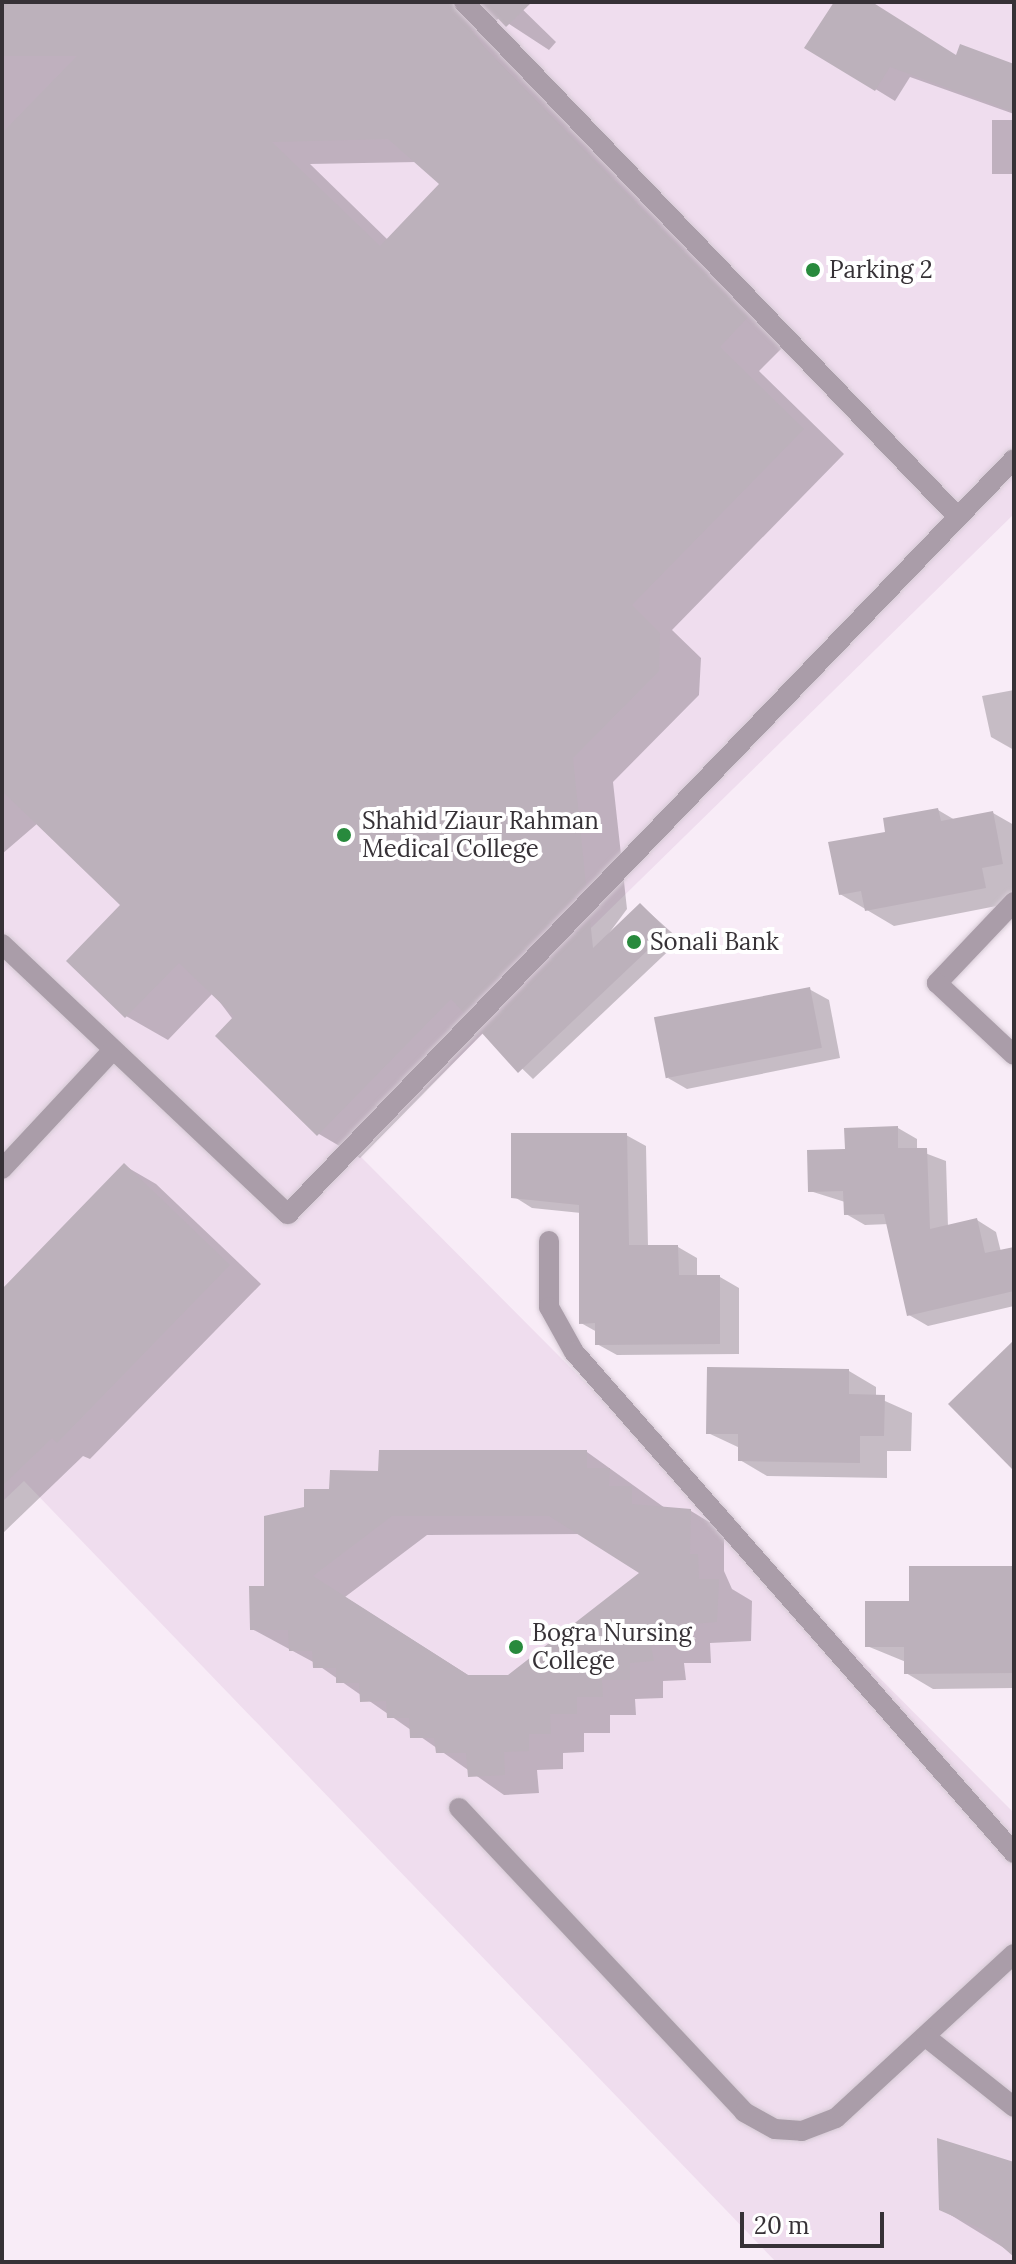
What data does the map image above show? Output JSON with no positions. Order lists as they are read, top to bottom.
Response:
{
  "places": [
    "Parking 2",
    "Shahid Ziaur Rahman Medical College",
    "Sonali Bank",
    "Bogra Nursing College"
  ],
  "scale_bar": "20 m"
}
